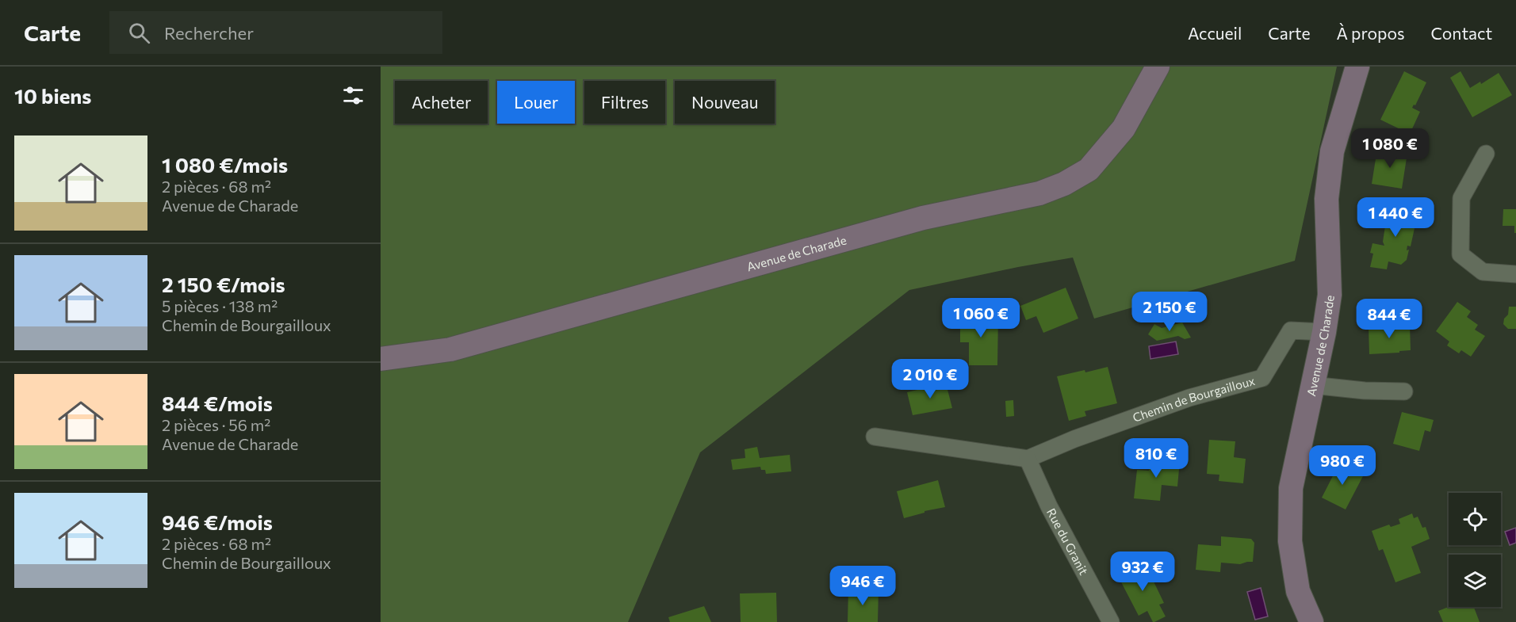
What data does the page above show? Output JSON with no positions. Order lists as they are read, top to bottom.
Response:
{
  "streets": {
    "street": ["Avenue de Charade", "Chemin de Bourgailloux", "Rue du Granit"]
  },
  "crossings": [
    ["Avenue de Charade", "Chemin de Bourgailloux"],
    ["Chemin de Bourgailloux", "Rue du Granit"]
  ],
  "page": {
    "header": "Carte",
    "search": "Rechercher",
    "nav": [
      "Accueil",
      "Carte",
      "À propos",
      "Contact"
    ],
    "heading": "10 biens",
    "chip": [
      "Acheter",
      "Louer",
      "Filtres",
      "Nouveau"
    ],
    "list": [
      {
        "name": "1 080 €/mois",
        "note": "2 pièces · 68 m² · Avenue de Charade"
      },
      {
        "name": "2 150 €/mois",
        "note": "5 pièces · 138 m² · Chemin de Bourgailloux"
      },
      {
        "name": "844 €/mois",
        "note": "2 pièces · 56 m² · Avenue de Charade"
      },
      {
        "name": "946 €/mois",
        "note": "2 pièces · 68 m² · Chemin de Bourgailloux"
      }
    ],
    "price": [
      "1 080 €",
      "1 440 €",
      "2 150 €",
      "1 060 €",
      "844 €",
      "2 010 €",
      "810 €",
      "980 €",
      "932 €",
      "946 €"
    ]
  }
}
